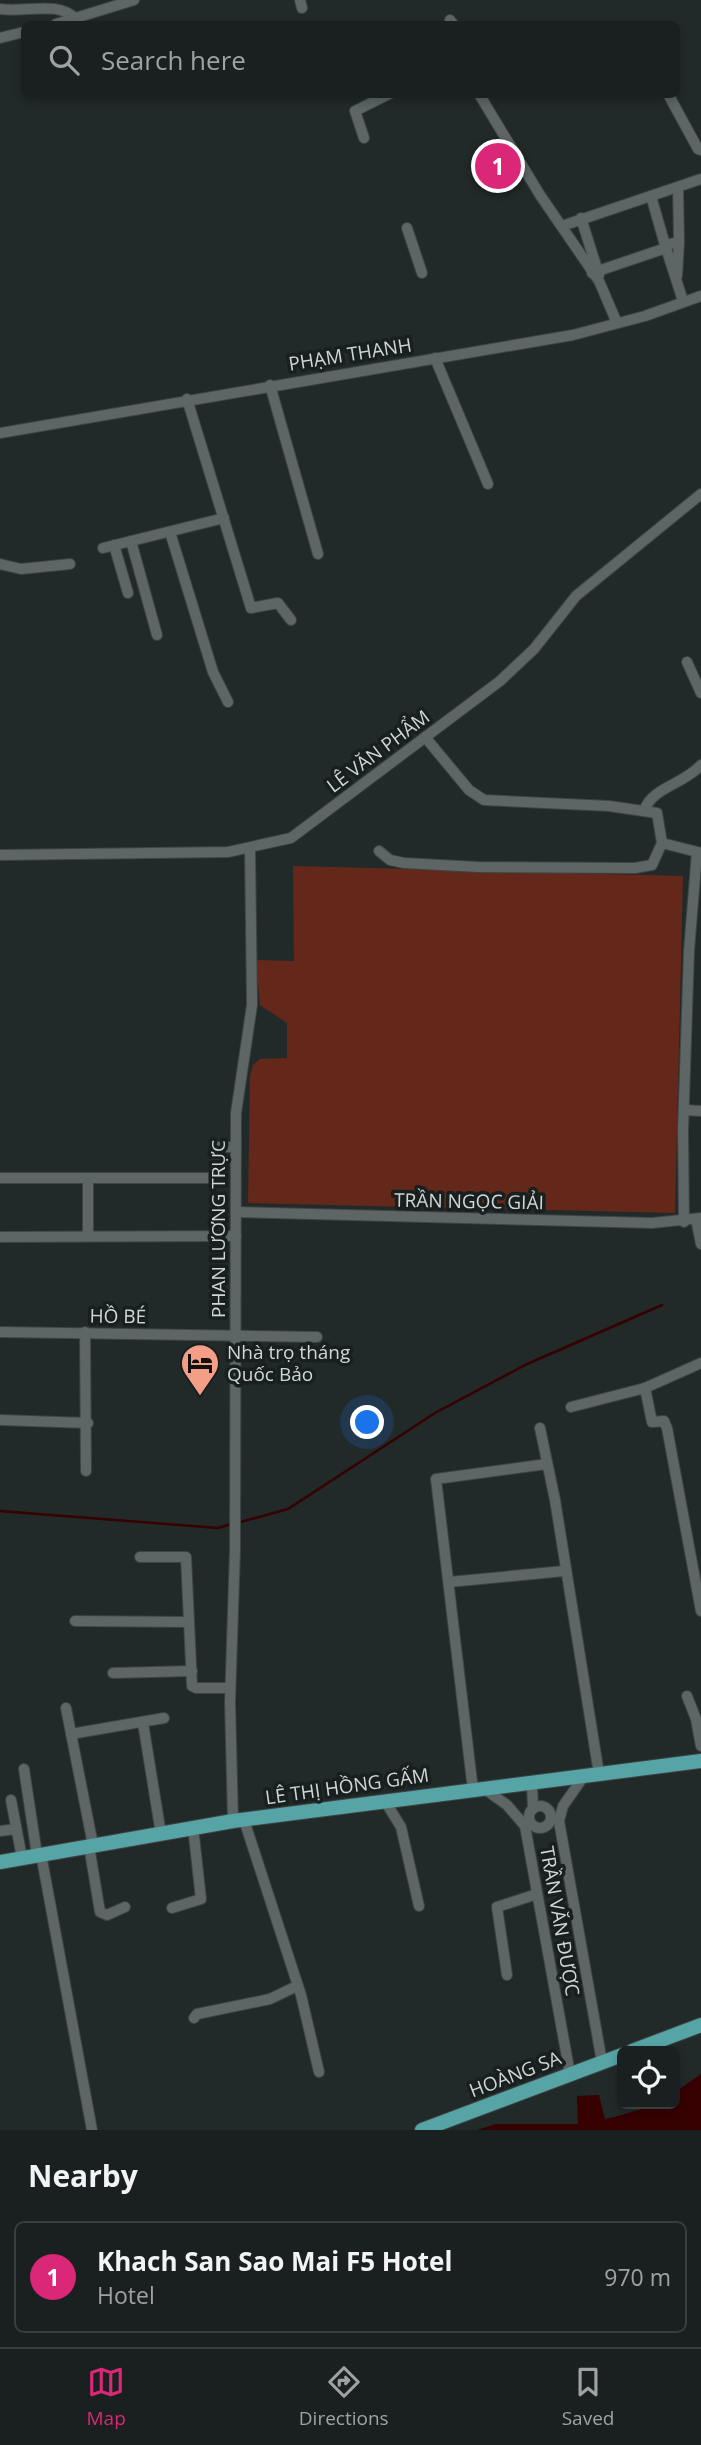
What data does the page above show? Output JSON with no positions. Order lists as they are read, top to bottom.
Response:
{
  "streets": {
    "main road": ["LÊ THỊ HỒNG GẤM", "HOÀNG SA"],
    "street": [
      "PHẠM THANH",
      "LÊ VĂN PHẨM",
      "TRẦN NGỌC GIẢI",
      "PHAN LƯƠNG TRỰC",
      "HỒ BÉ",
      "TRẦN VĂN ĐƯỢC"
    ]
  },
  "crossings": [
    ["LÊ VĂN PHẨM", "PHAN LƯƠNG TRỰC"],
    ["TRẦN NGỌC GIẢI", "PHAN LƯƠNG TRỰC"],
    ["PHAN LƯƠNG TRỰC", "HỒ BÉ"],
    ["PHAN LƯƠNG TRỰC", "LÊ THỊ HỒNG GẤM"],
    ["LÊ THỊ HỒNG GẤM", "TRẦN VĂN ĐƯỢC"],
    ["TRẦN VĂN ĐƯỢC", "HOÀNG SA"]
  ],
  "places": {
    "hotel": ["Nhà trọ tháng Quốc Bảo"]
  },
  "page": {
    "search": "Search here",
    "pins": "1",
    "heading": "Nearby",
    "list": [
      {
        "mark": "1",
        "name": "Khach San Sao Mai F5 Hotel",
        "note": "Hotel",
        "value": "970 m"
      }
    ],
    "nav": ["Map", "Directions", "Saved"]
  }
}
